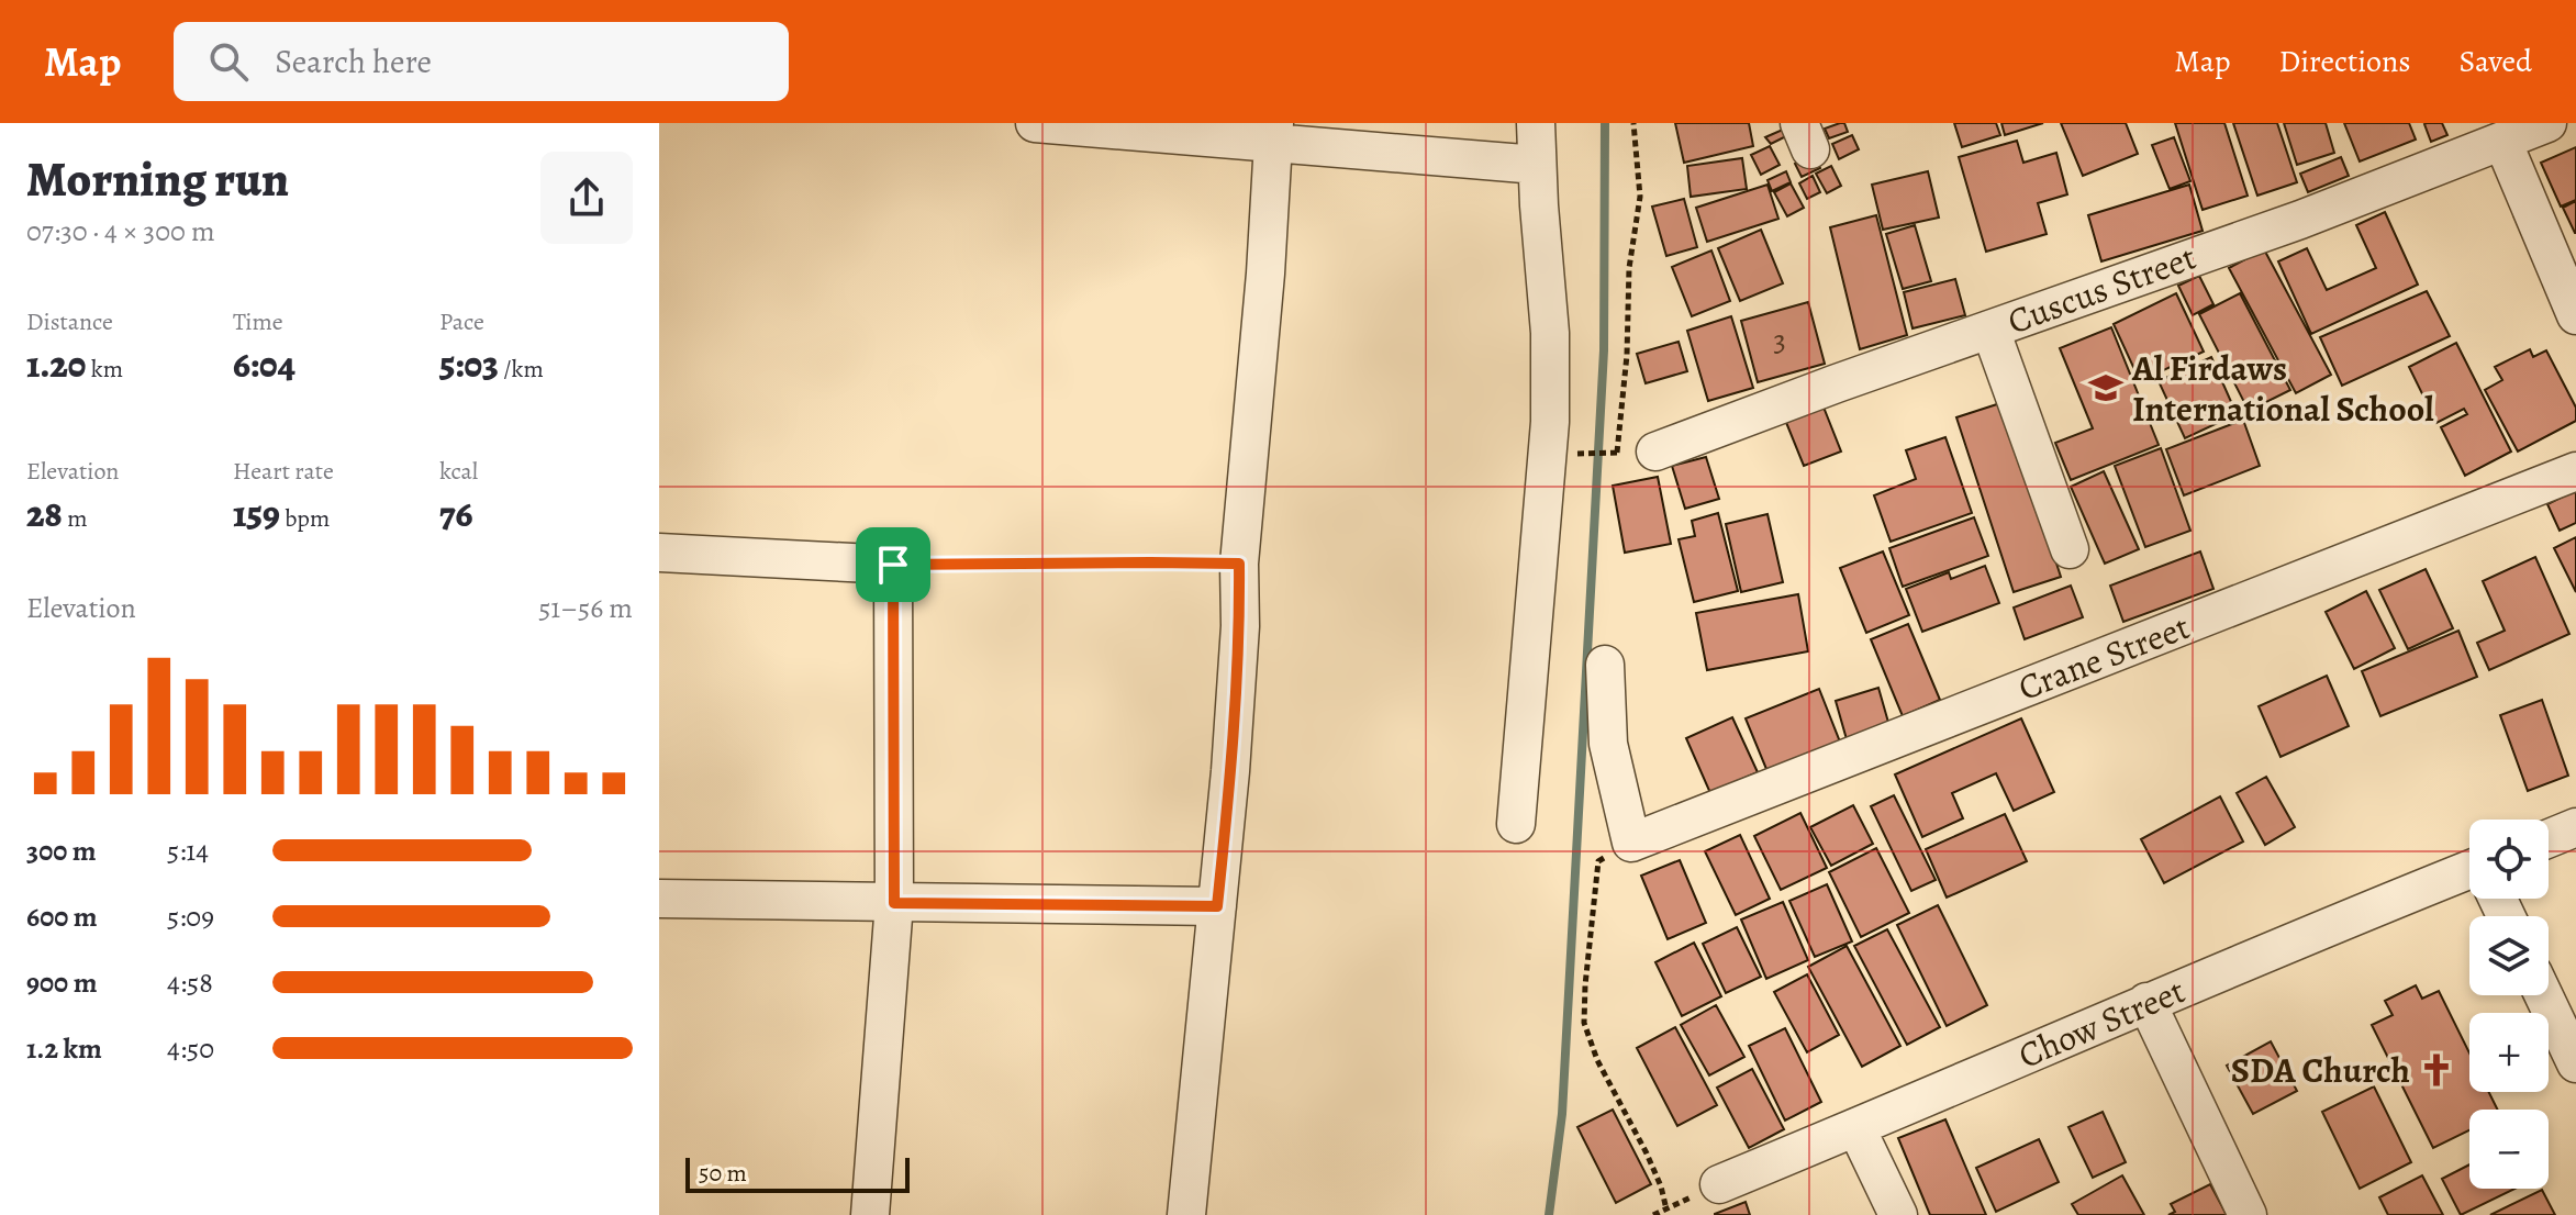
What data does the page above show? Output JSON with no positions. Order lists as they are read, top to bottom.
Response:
{
  "streets": {
    "street": ["Cuscus Street", "Crane Street", "Chow Street"]
  },
  "places": {
    "school or university": ["Al Firdaws International School"],
    "church": ["SDA Church"]
  },
  "house_numbers": ["3"],
  "scale_bar": "50 m",
  "page": {
    "header": "Map",
    "search": "Search here",
    "nav": ["Map", "Directions", "Saved"],
    "heading": ["Morning run", "07:30 · 4 × 300 m"],
    "stats": [
      ["Distance", "1.20 km"],
      ["Time", "6:04"],
      ["Pace", "5:03 /km"],
      ["Elevation", "28 m"],
      ["Heart rate", "159 bpm"],
      ["kcal", "76"]
    ],
    "chart": ["Elevation", "51–56 m"],
    "list": [
      {
        "name": "300 m",
        "note": "5:14"
      },
      {
        "name": "600 m",
        "note": "5:09"
      },
      {
        "name": "900 m",
        "note": "4:58"
      },
      {
        "name": "1.2 km",
        "note": "4:50"
      }
    ],
    "map_buttons": ["+", "−"],
    "scale": "50 m"
  }
}
